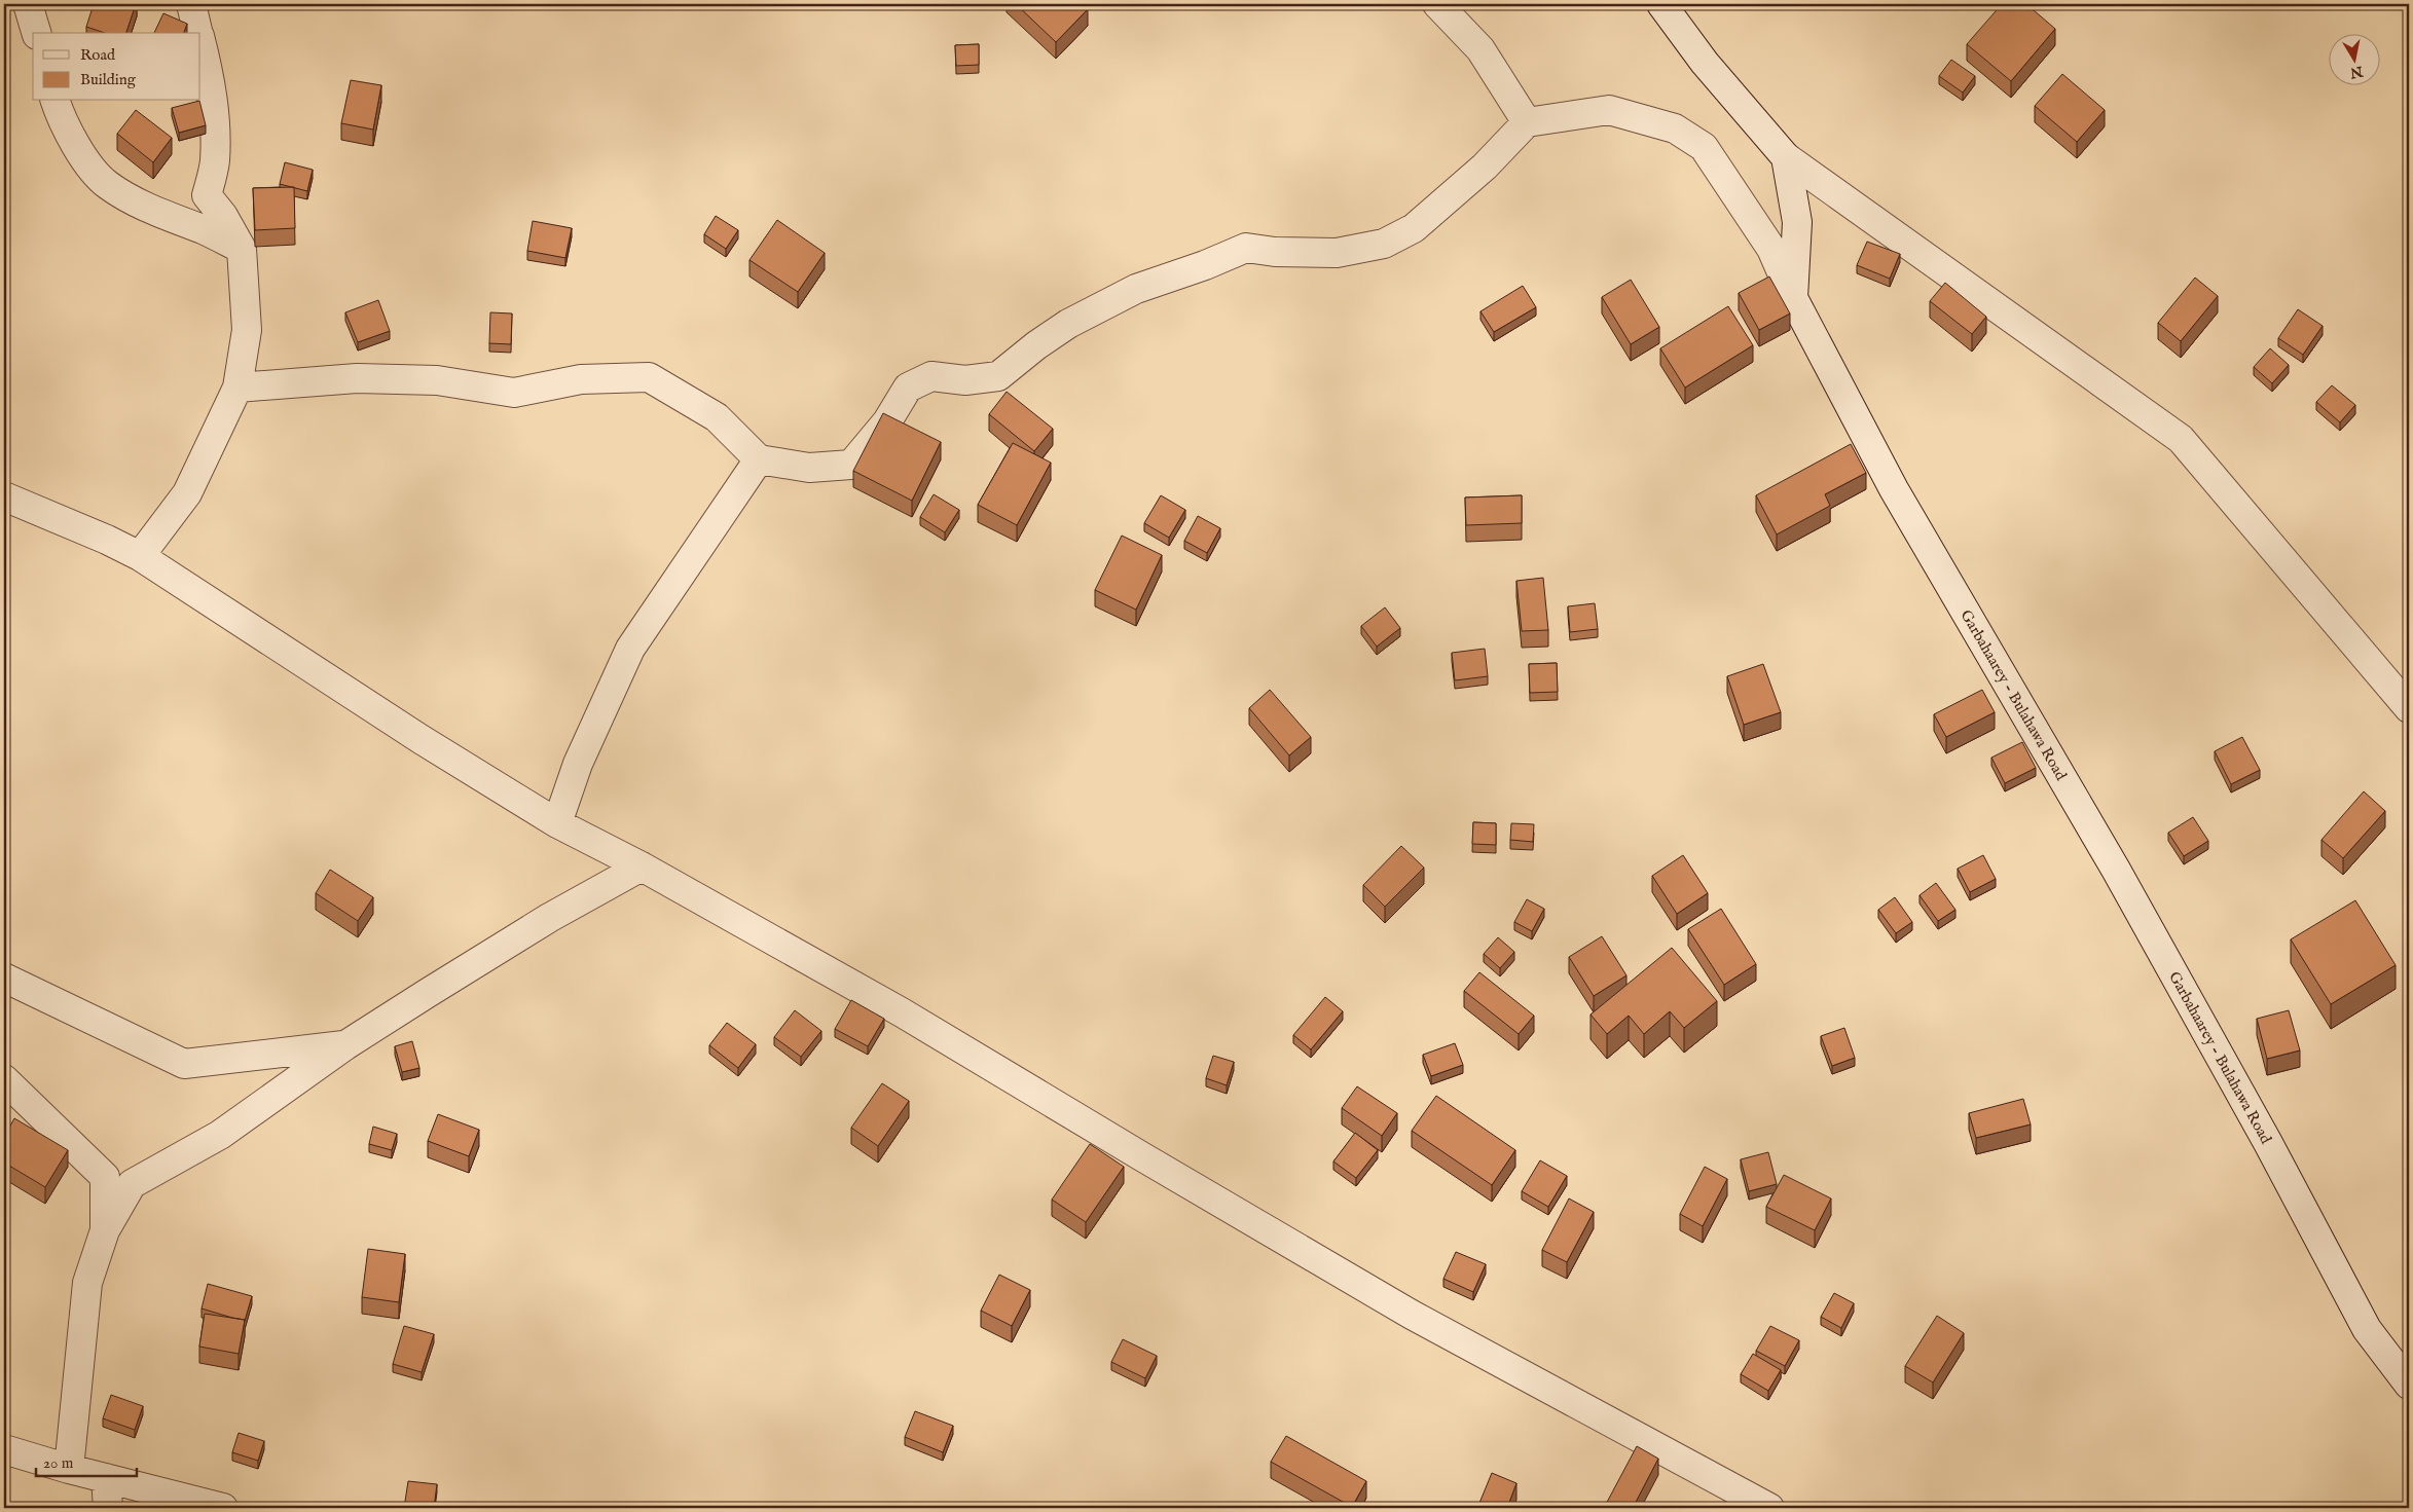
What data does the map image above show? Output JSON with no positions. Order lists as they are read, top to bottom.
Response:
{
  "streets": {
    "street": ["Garbahaarey - Bulahawa Road"]
  },
  "legend": ["Road", "Building"],
  "scale_bar": "20 m",
  "north": "bottom"
}
